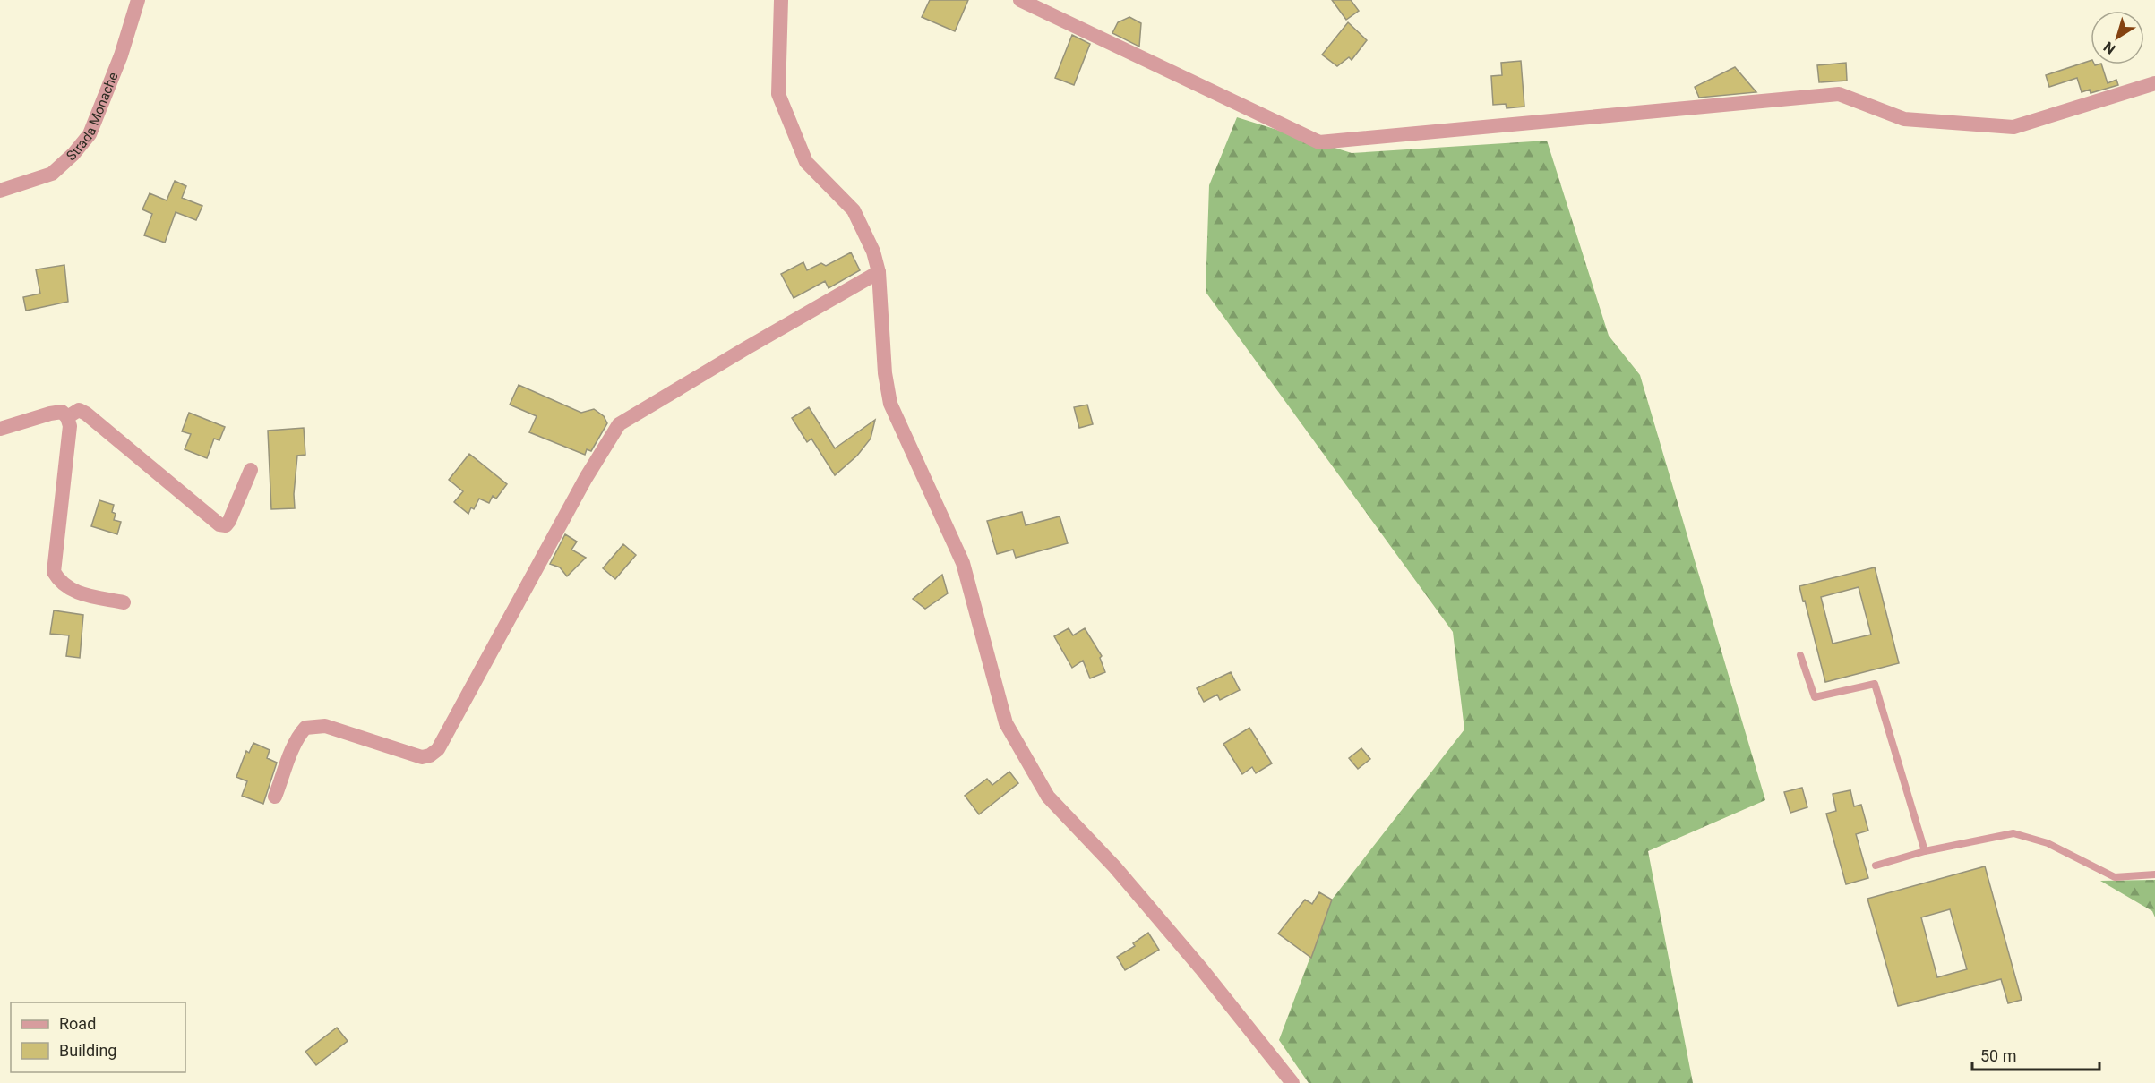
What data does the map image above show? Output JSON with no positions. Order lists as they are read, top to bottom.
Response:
{
  "streets": {
    "street": ["Strada Monache"]
  },
  "legend": ["Road", "Building"],
  "scale_bar": "50 m",
  "north": "bottom left"
}
